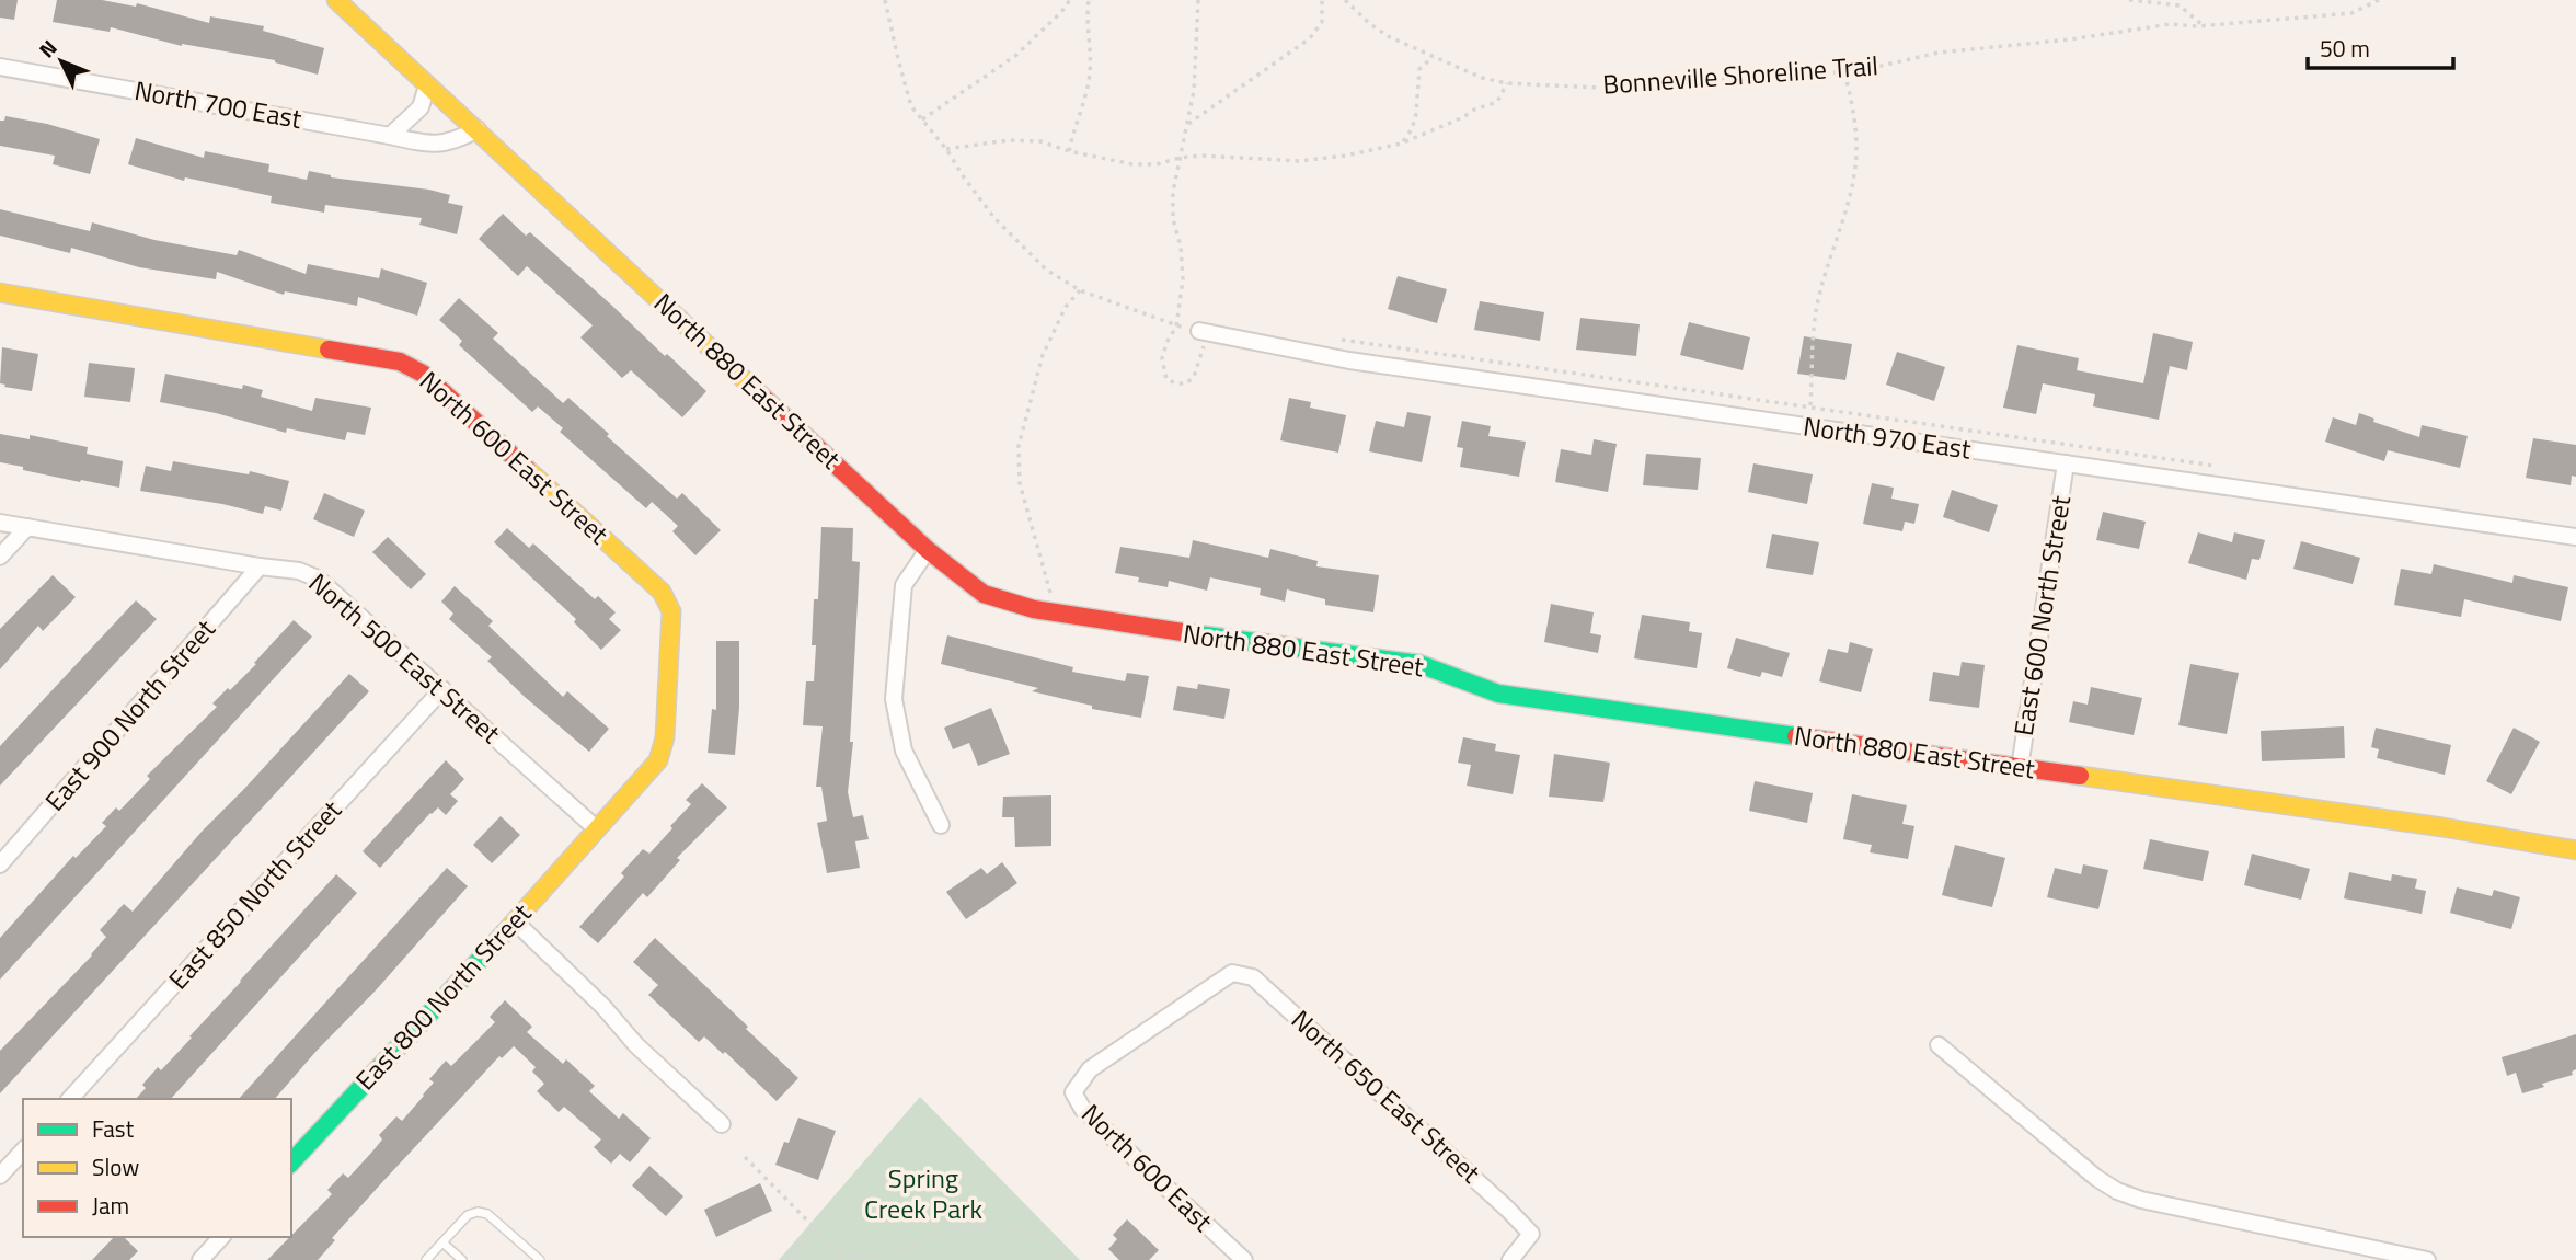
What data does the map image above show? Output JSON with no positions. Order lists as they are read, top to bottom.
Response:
{
  "streets": {
    "street": [
      "North 700 East",
      "North 880 East Street",
      "North 970 East",
      "North 600 East Street",
      "East 600 North Street",
      "North 500 East Street",
      "East 900 North Street",
      "East 850 North Street",
      "East 800 North Street",
      "North 650 East Street",
      "North 600 East"
    ],
    "path": ["Bonneville Shoreline Trail"]
  },
  "crossings": [
    ["North 700 East", "North 880 East Street"],
    ["North 880 East Street", "East 600 North Street"],
    ["North 970 East", "East 600 North Street"],
    ["North 600 East Street", "North 500 East Street"],
    ["North 600 East Street", "East 800 North Street"],
    ["North 500 East Street", "East 900 North Street"],
    ["North 500 East Street", "East 850 North Street"],
    ["North 500 East Street", "East 800 North Street"],
    ["North 650 East Street", "North 600 East"]
  ],
  "parks": ["Spring Creek Park"],
  "legend": ["Fast", "Slow", "Jam"],
  "scale_bar": "50 m",
  "north": "top left"
}
